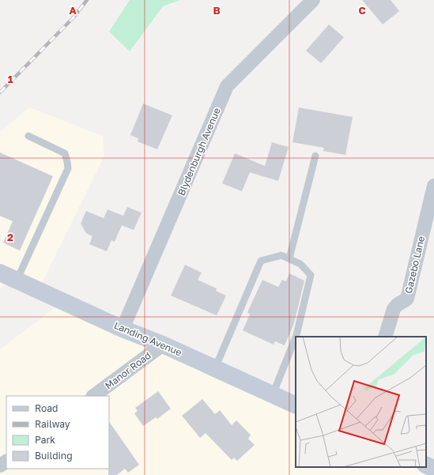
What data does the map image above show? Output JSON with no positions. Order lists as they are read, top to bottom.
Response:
{
  "streets": {
    "main road": ["Landing Avenue"],
    "street": ["Blydenburgh Avenue", "Gazebo Lane", "Manor Road"]
  },
  "crossings": [
    ["Blydenburgh Avenue", "Landing Avenue"],
    ["Landing Avenue", "Manor Road"]
  ],
  "legend": [
    "Road",
    "Railway",
    "Park",
    "Building"
  ],
  "grid": {
    "columns": ["A", "B", "C"],
    "rows": ["1", "2"]
  }
}
